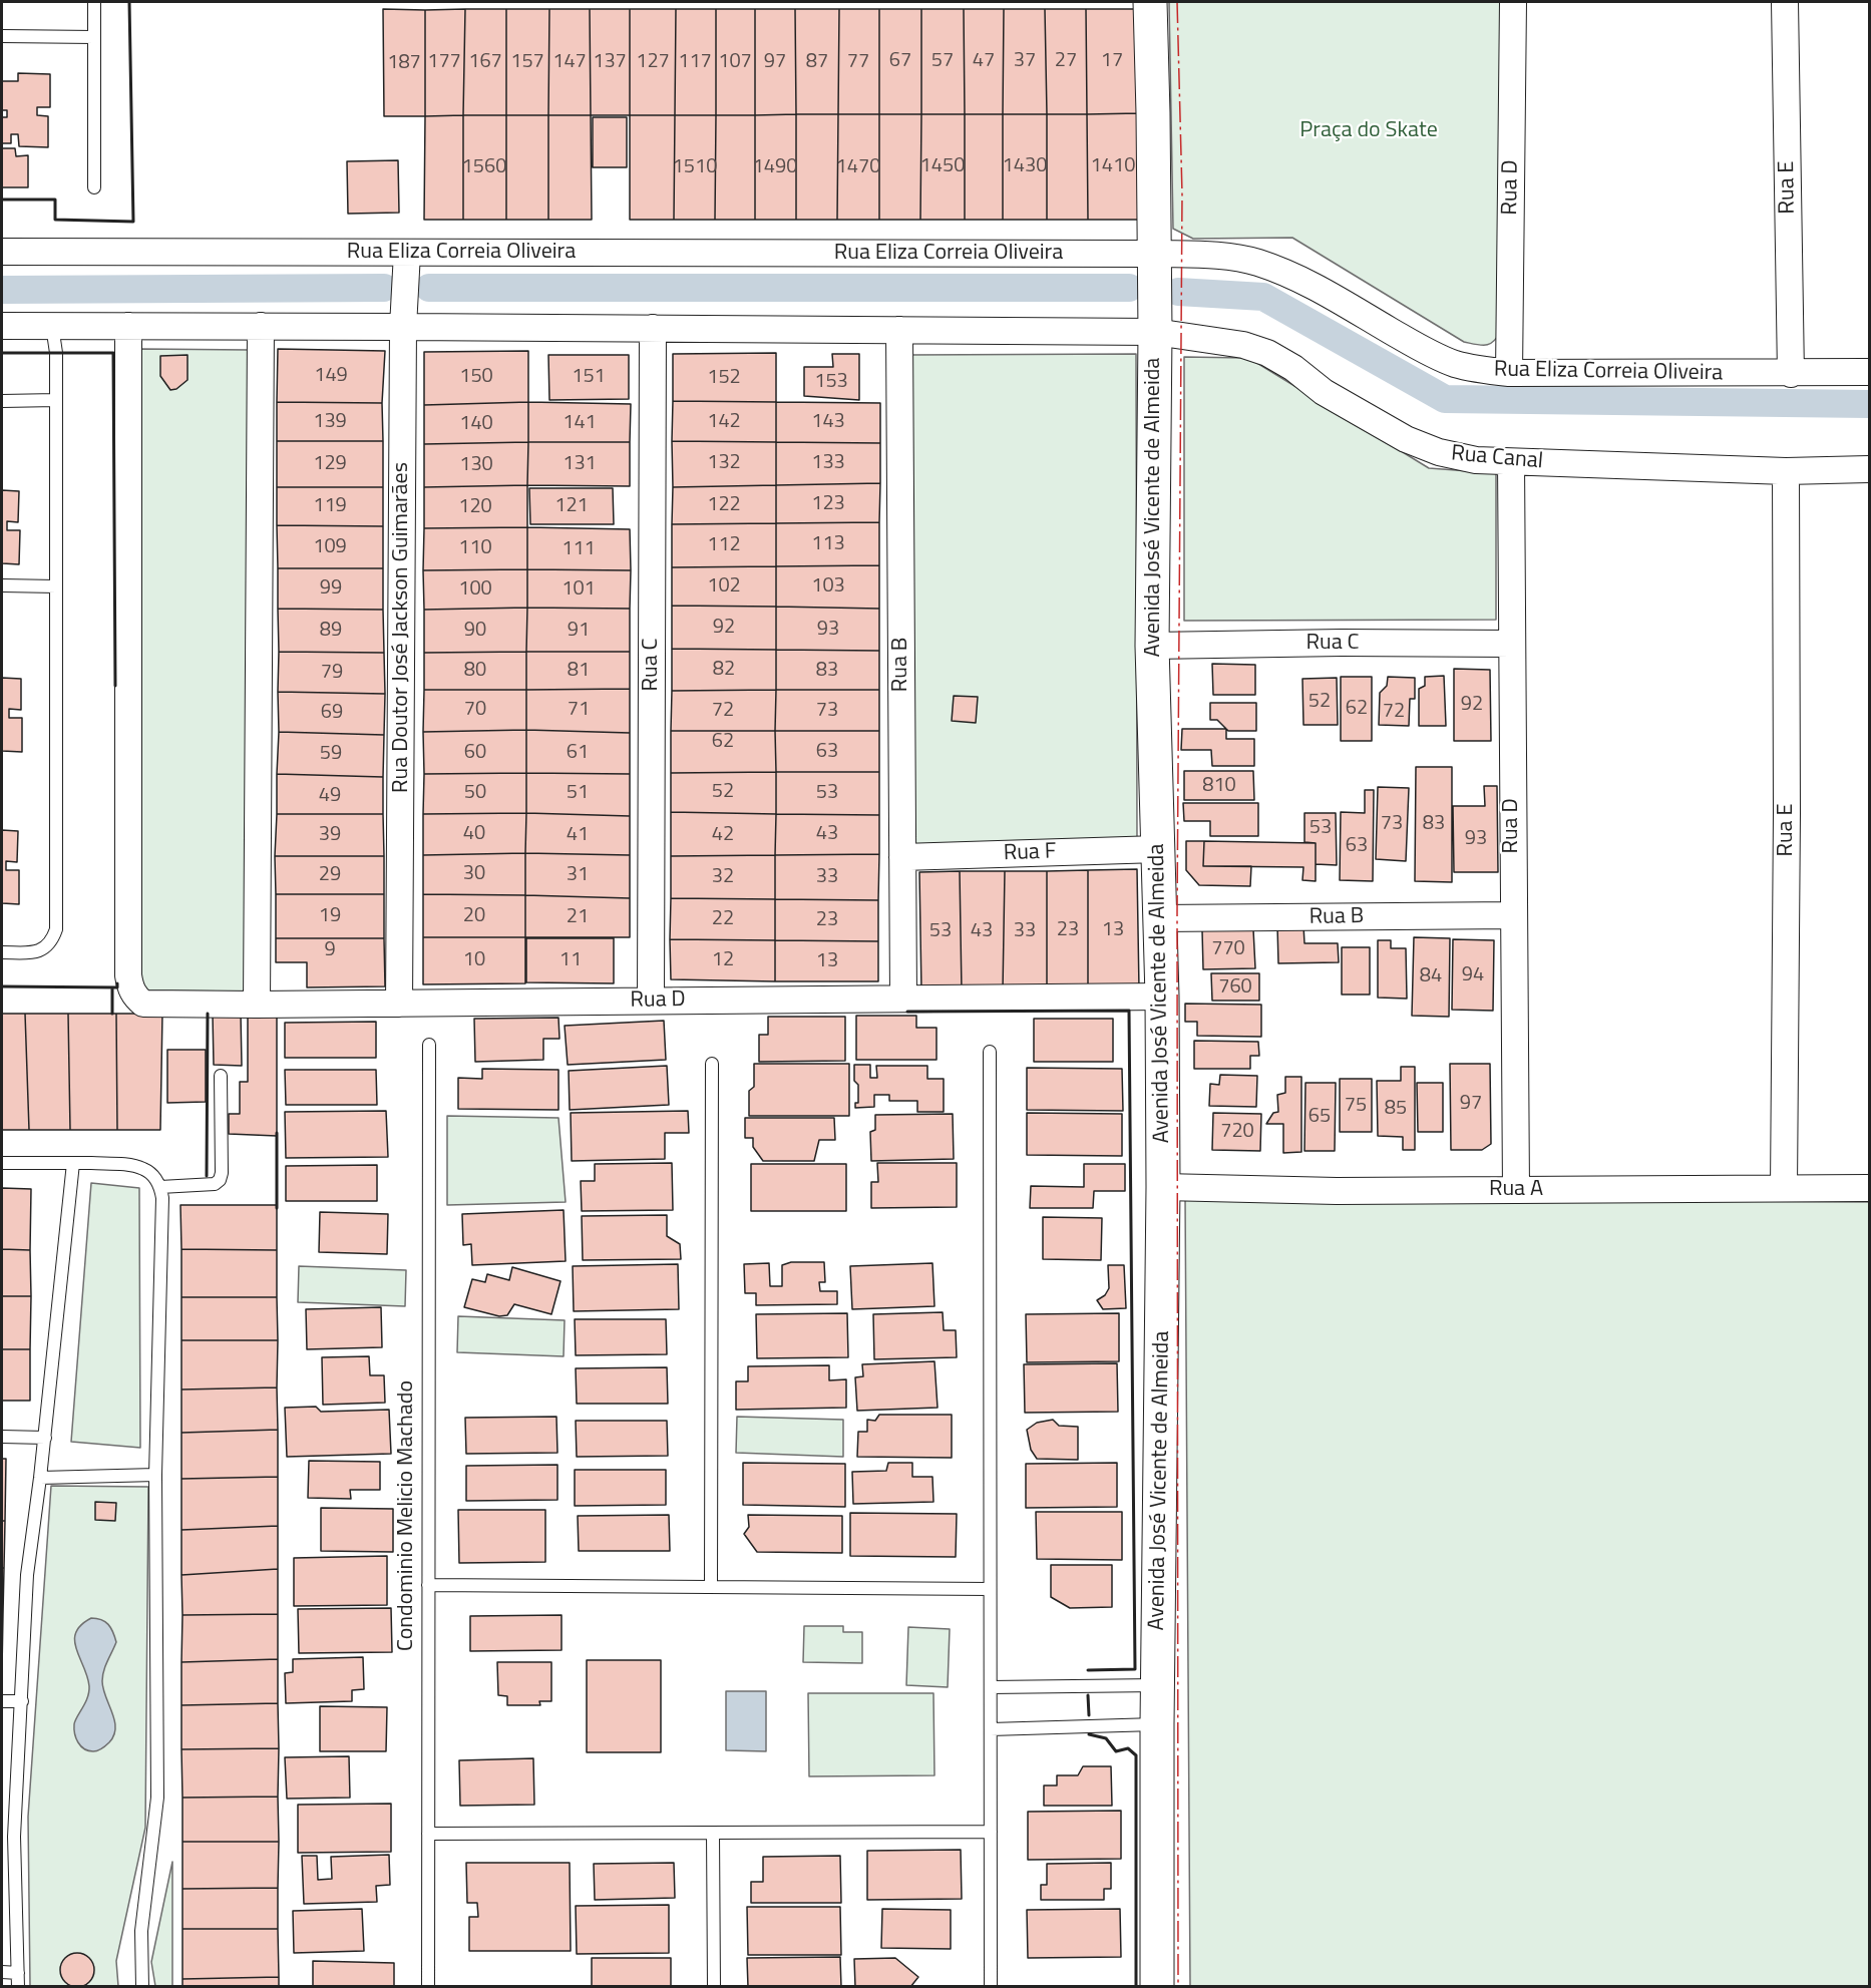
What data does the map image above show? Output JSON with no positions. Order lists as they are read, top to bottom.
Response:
{
  "streets": {
    "street": [
      "Rua D",
      "Rua E",
      "Rua Eliza Correia Oliveira",
      "Rua Canal",
      "Avenida José Vicente de Almeida",
      "Rua Doutor José Jackson Guimarães",
      "Rua C",
      "Rua B",
      "Rua F",
      "Rua A"
    ],
    "lane": ["Condominio Melicio Machado"]
  },
  "crossings": [
    ["Rua D", "Rua Eliza Correia Oliveira"],
    ["Rua D", "Rua Canal"],
    ["Rua D", "Avenida José Vicente de Almeida"],
    ["Rua D", "Rua Doutor José Jackson Guimarães"],
    ["Rua D", "Rua C"],
    ["Rua D", "Rua B"],
    ["Rua D", "Rua A"],
    ["Rua E", "Rua Eliza Correia Oliveira"],
    ["Rua E", "Rua Canal"],
    ["Rua E", "Rua A"],
    ["Rua Eliza Correia Oliveira", "Avenida José Vicente de Almeida"],
    ["Rua Eliza Correia Oliveira", "Rua Doutor José Jackson Guimarães"],
    ["Rua Canal", "Avenida José Vicente de Almeida"],
    ["Avenida José Vicente de Almeida", "Rua C"],
    ["Avenida José Vicente de Almeida", "Rua B"],
    ["Avenida José Vicente de Almeida", "Rua F"],
    ["Avenida José Vicente de Almeida", "Rua A"],
    ["Rua B", "Rua F"]
  ],
  "parks": ["Praça do Skate"],
  "house_numbers": [
    "67",
    "57",
    "47",
    "37",
    "27",
    "17",
    "177",
    "167",
    "157",
    "147",
    "137",
    "127",
    "117",
    "107",
    "97",
    "87",
    "77",
    "187",
    "1450",
    "1430",
    "1410",
    "1560",
    "1510",
    "1490",
    "1470",
    "149",
    "150",
    "151",
    "152",
    "153",
    "139",
    "142",
    "143",
    "141",
    "140",
    "132",
    "133",
    "129",
    "131",
    "130",
    "123",
    "122",
    "119",
    "121",
    "120",
    "113",
    "112",
    "109",
    "110",
    "111",
    "102",
    "103",
    "99",
    "100",
    "101",
    "92",
    "93",
    "89",
    "90",
    "91",
    "82",
    "80",
    "81",
    "83",
    "79",
    "52",
    "92",
    "62",
    "70",
    "71",
    "72",
    "73",
    "72",
    "69",
    "62",
    "63",
    "60",
    "61",
    "59",
    "810",
    "52",
    "50",
    "51",
    "53",
    "49",
    "73",
    "83",
    "53",
    "40",
    "43",
    "39",
    "41",
    "42",
    "93",
    "63",
    "30",
    "29",
    "31",
    "32",
    "33",
    "19",
    "20",
    "21",
    "22",
    "23",
    "23",
    "13",
    "53",
    "43",
    "33",
    "770",
    "9",
    "10",
    "11",
    "12",
    "13",
    "94",
    "84",
    "760",
    "97",
    "75",
    "85",
    "65",
    "720"
  ]
}
